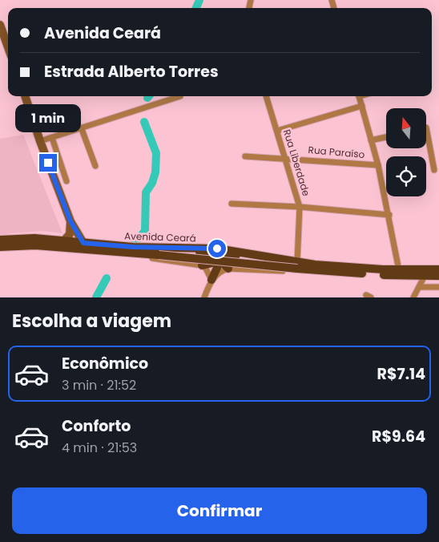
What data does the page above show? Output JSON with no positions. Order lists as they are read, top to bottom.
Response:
{
  "streets": {
    "main road": ["Avenida Ceará"],
    "street": ["Rua Paraíso", "Rua Liberdade"]
  },
  "crossings": [
    ["Rua Paraíso", "Rua Liberdade"],
    ["Rua Liberdade", "Avenida Ceará"]
  ],
  "north": "top",
  "page": {
    "banner": ["Avenida Ceará", "Estrada Alberto Torres"],
    "bubble": "1 min",
    "heading": "Escolha a viagem",
    "list": [
      {
        "name": "Econômico",
        "note": "3 min · 21:52",
        "value": "R$7.14"
      },
      {
        "name": "Conforto",
        "note": "4 min · 21:53",
        "value": "R$9.64"
      }
    ],
    "buttons": "Confirmar"
  }
}
